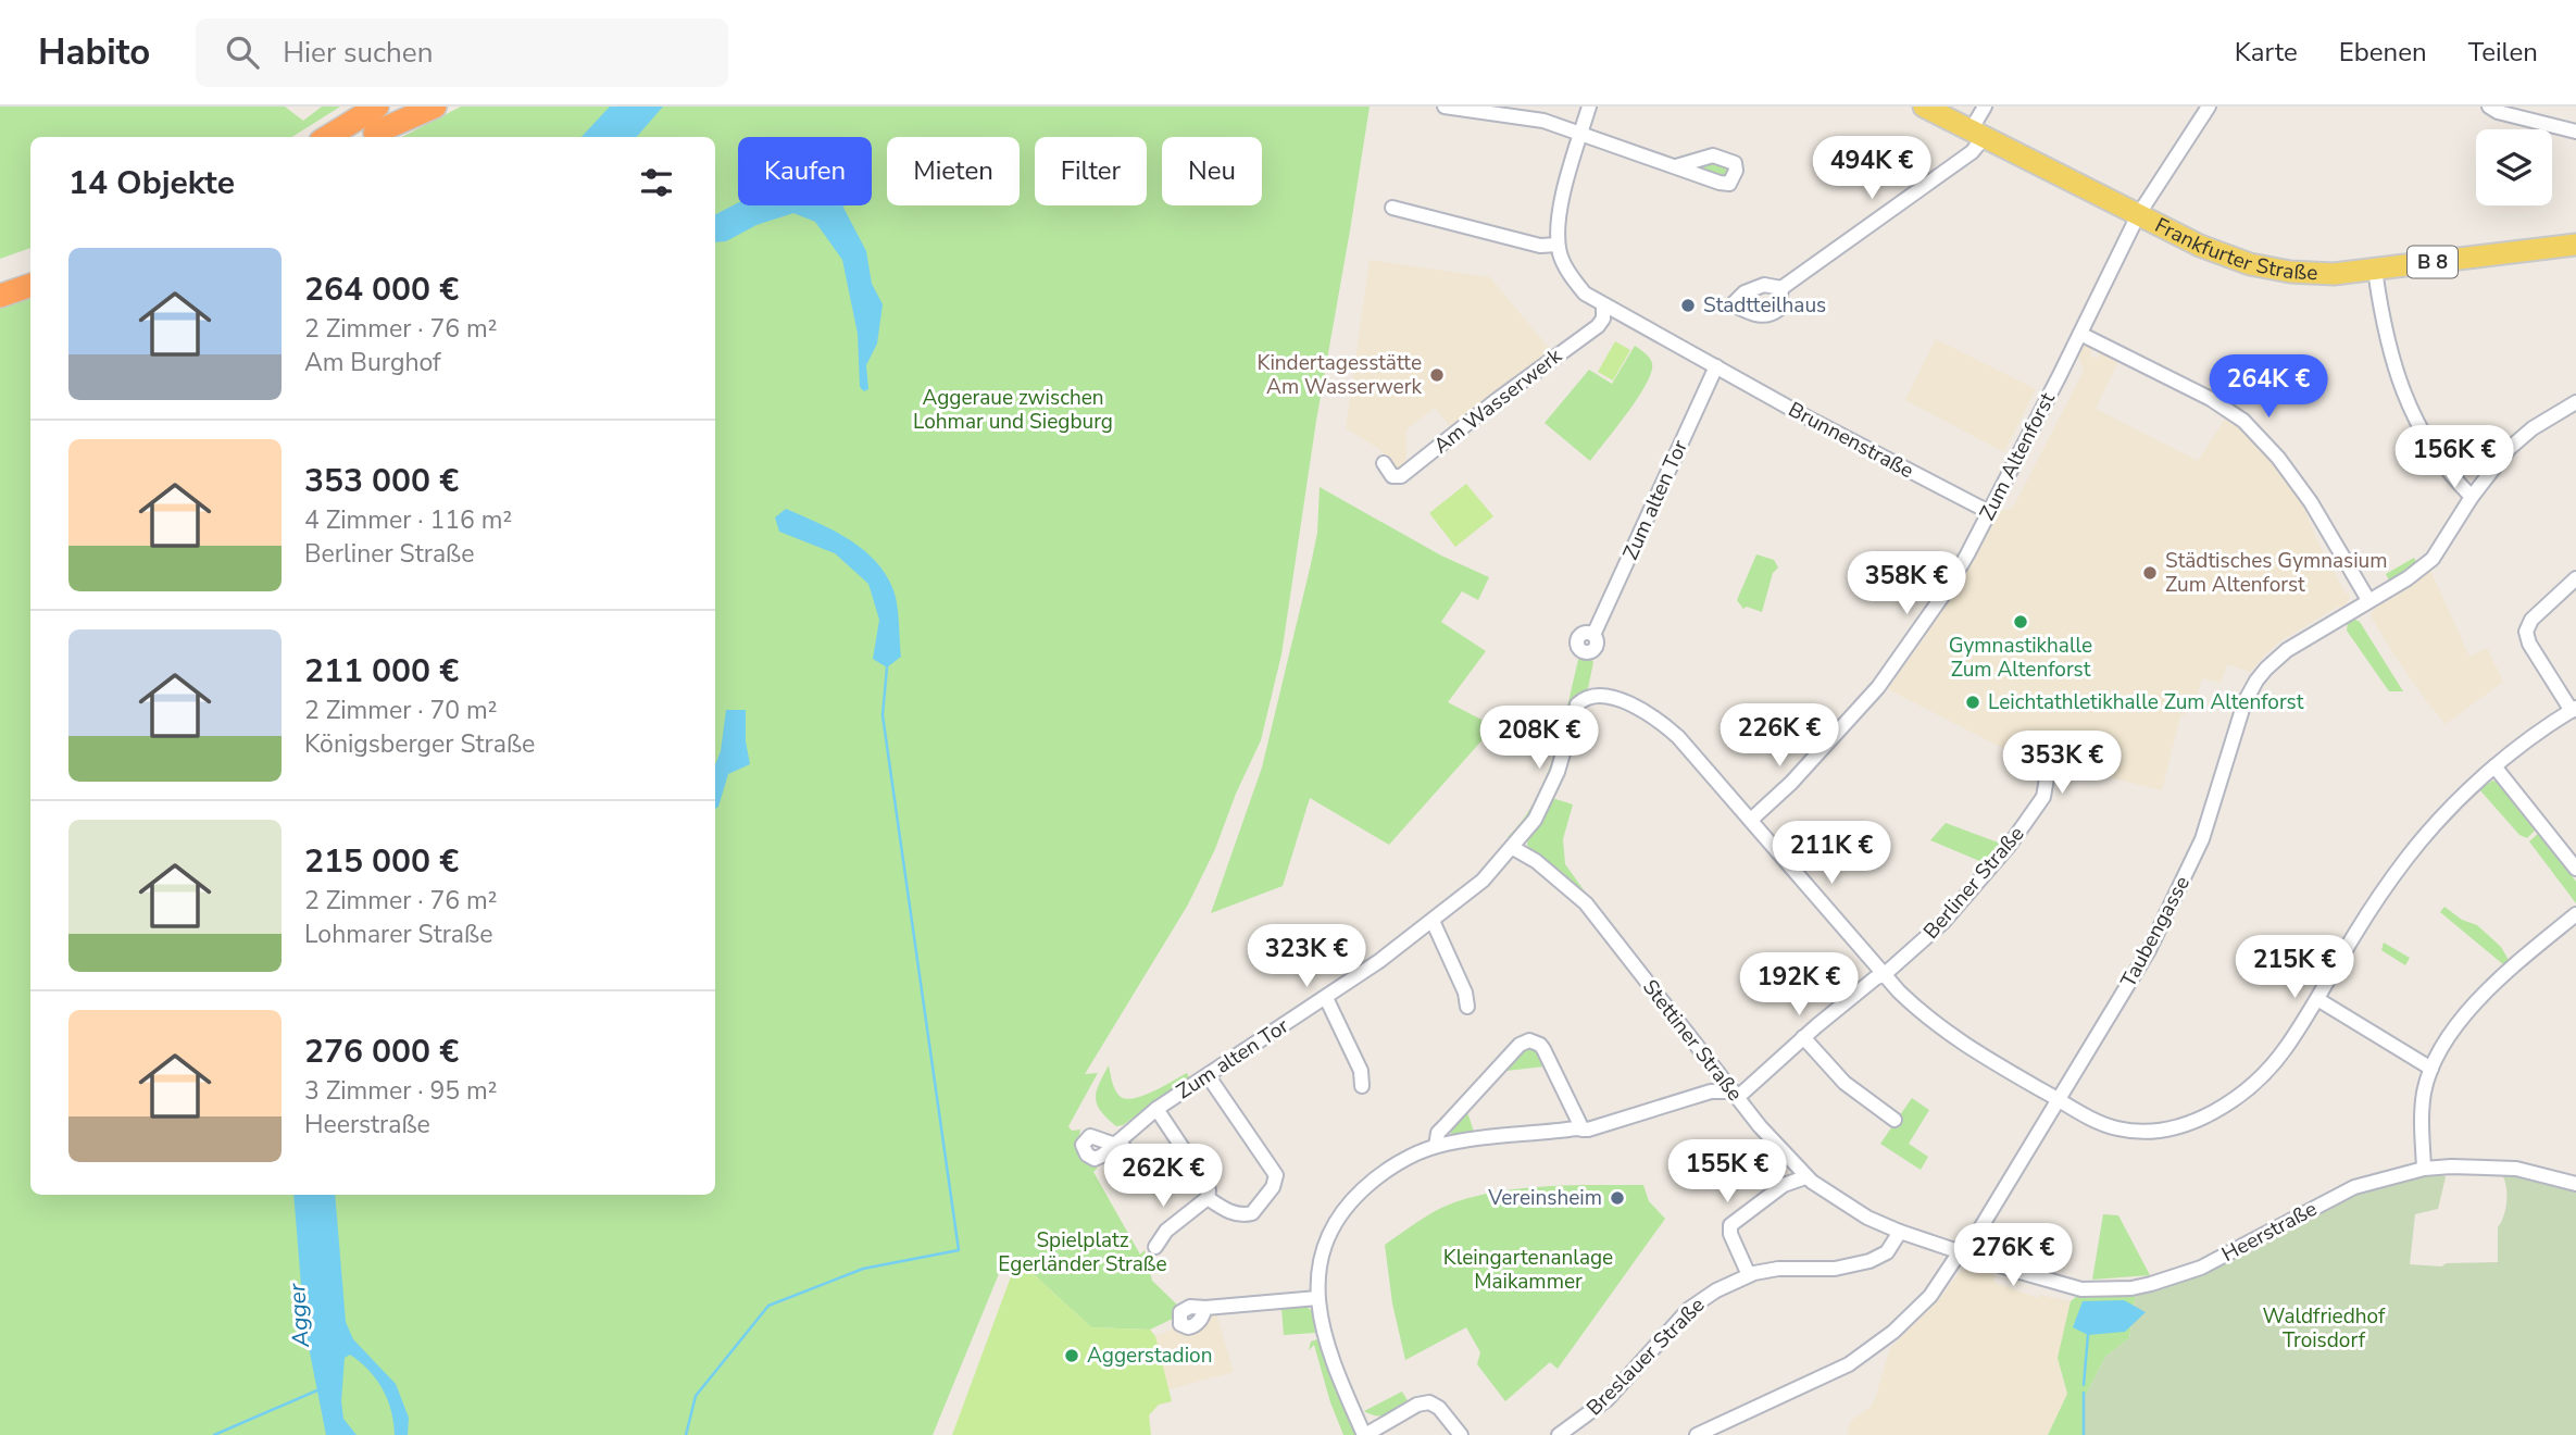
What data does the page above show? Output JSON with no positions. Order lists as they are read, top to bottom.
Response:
{
  "streets": {
    "main road": ["Frankfurter Straße", "B 8"],
    "street": [
      "Am Wasserwerk",
      "Brunnenstraße",
      "Zum Altenforst",
      "Zum alten Tor",
      "Berliner Straße",
      "Taubengasse",
      "Stettiner Straße",
      "Heerstraße",
      "Breslauer Straße"
    ]
  },
  "crossings": [
    ["Frankfurter Straße", "Zum Altenforst"],
    ["Brunnenstraße", "Zum Altenforst"],
    ["Brunnenstraße", "Zum alten Tor"],
    ["Zum Altenforst", "Zum alten Tor"],
    ["Zum alten Tor", "Stettiner Straße"],
    ["Berliner Straße", "Stettiner Straße"],
    ["Taubengasse", "Stettiner Straße"],
    ["Taubengasse", "Heerstraße"],
    ["Stettiner Straße", "Heerstraße"],
    ["Stettiner Straße", "Breslauer Straße"]
  ],
  "water": ["Agger"],
  "parks": [
    "Aggeraue zwischen Lohmar und Siegburg",
    "Spielplatz Egerländer Straße",
    "Kleingartenanlage Maikammer",
    "Waldfriedhof Troisdorf"
  ],
  "places": [
    "Stadtteilhaus",
    "Kindertagesstätte Am Wasserwerk",
    "Städtisches Gymnasium Zum Altenforst",
    "Gymnastikhalle Zum Altenforst",
    "Leichtathletikhalle Zum Altenforst",
    "Vereinsheim",
    "Aggerstadion"
  ],
  "page": {
    "header": "Habito",
    "search": "Hier suchen",
    "nav": ["Karte", "Ebenen", "Teilen"],
    "price": [
      "494K €",
      "264K €",
      "156K €",
      "358K €",
      "226K €",
      "208K €",
      "353K €",
      "211K €",
      "323K €",
      "215K €",
      "192K €",
      "155K €",
      "262K €",
      "276K €"
    ],
    "chip": [
      "Kaufen",
      "Mieten",
      "Filter",
      "Neu"
    ],
    "heading": "14 Objekte",
    "list": [
      {
        "name": "264 000 €",
        "note": "2 Zimmer · 76 m² · Am Burghof"
      },
      {
        "name": "353 000 €",
        "note": "4 Zimmer · 116 m² · Berliner Straße"
      },
      {
        "name": "211 000 €",
        "note": "2 Zimmer · 70 m² · Königsberger Straße"
      },
      {
        "name": "215 000 €",
        "note": "2 Zimmer · 76 m² · Lohmarer Straße"
      },
      {
        "name": "276 000 €",
        "note": "3 Zimmer · 95 m² · Heerstraße"
      }
    ]
  }
}
